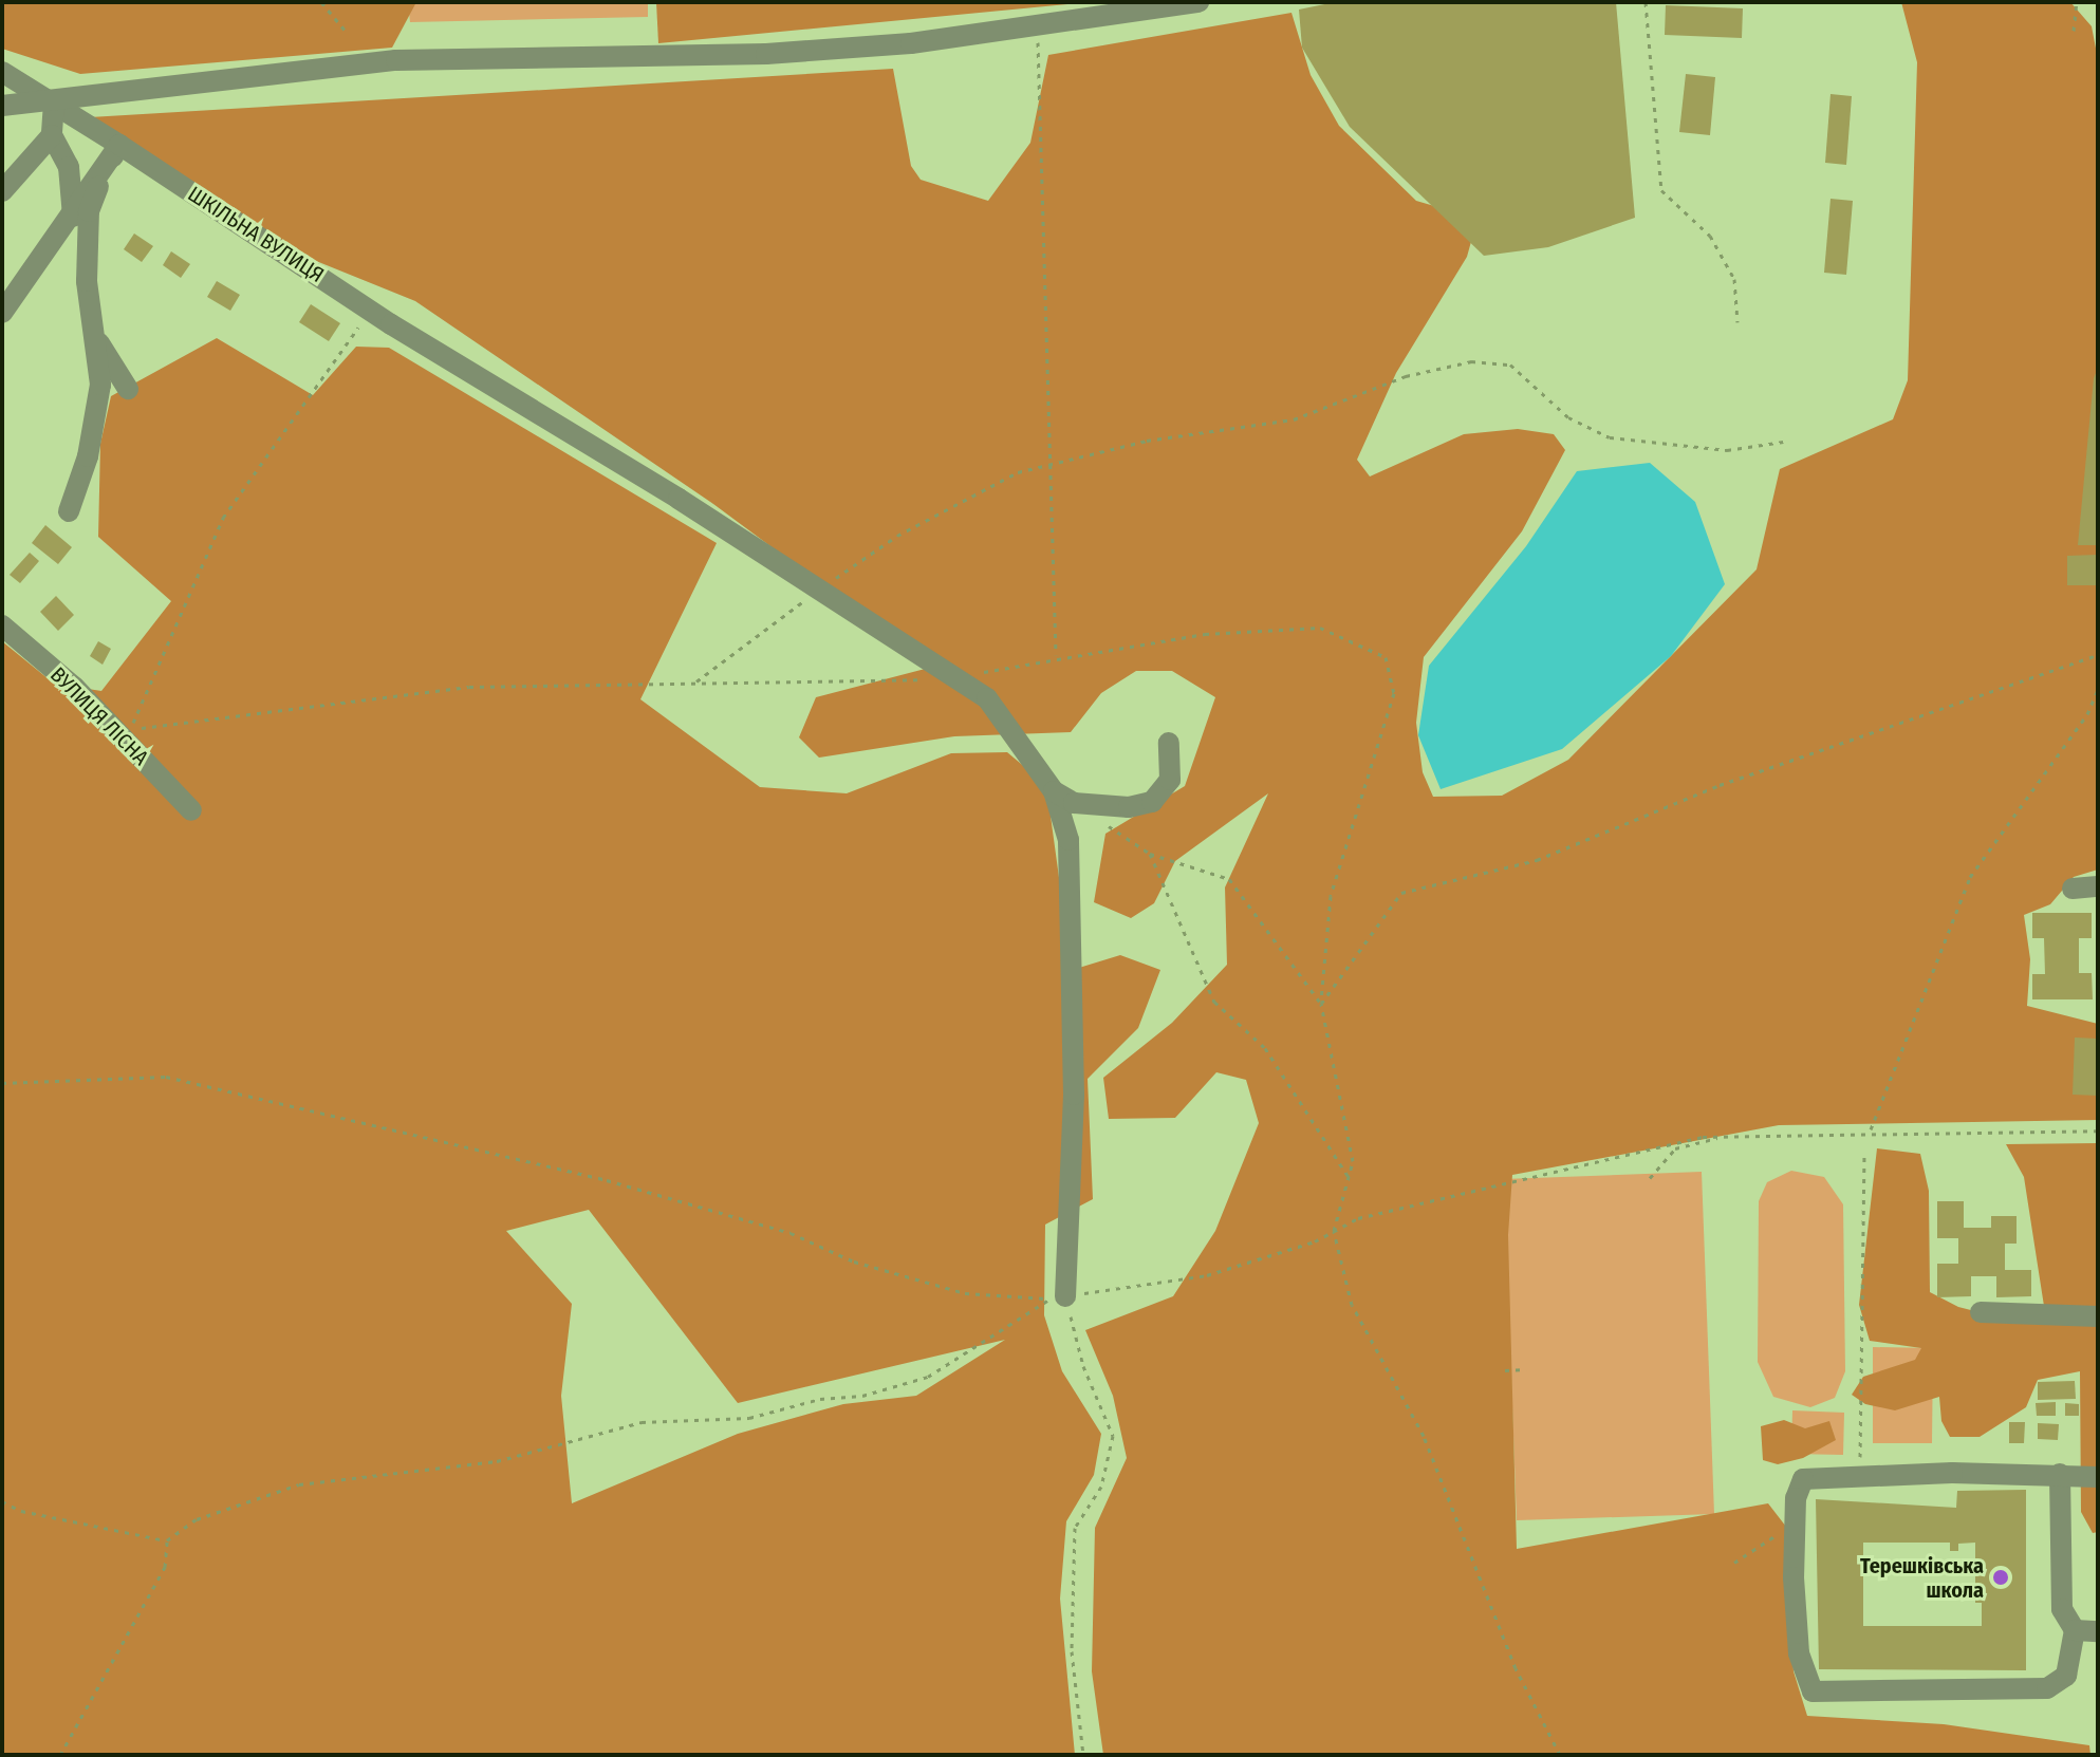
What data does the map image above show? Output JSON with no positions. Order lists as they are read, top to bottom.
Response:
{
  "streets": {
    "street": ["ШКІЛЬНА ВУЛИЦЯ", "ВУЛИЦЯ ЛІСНА"]
  },
  "places": ["Терешківська школа"]
}
